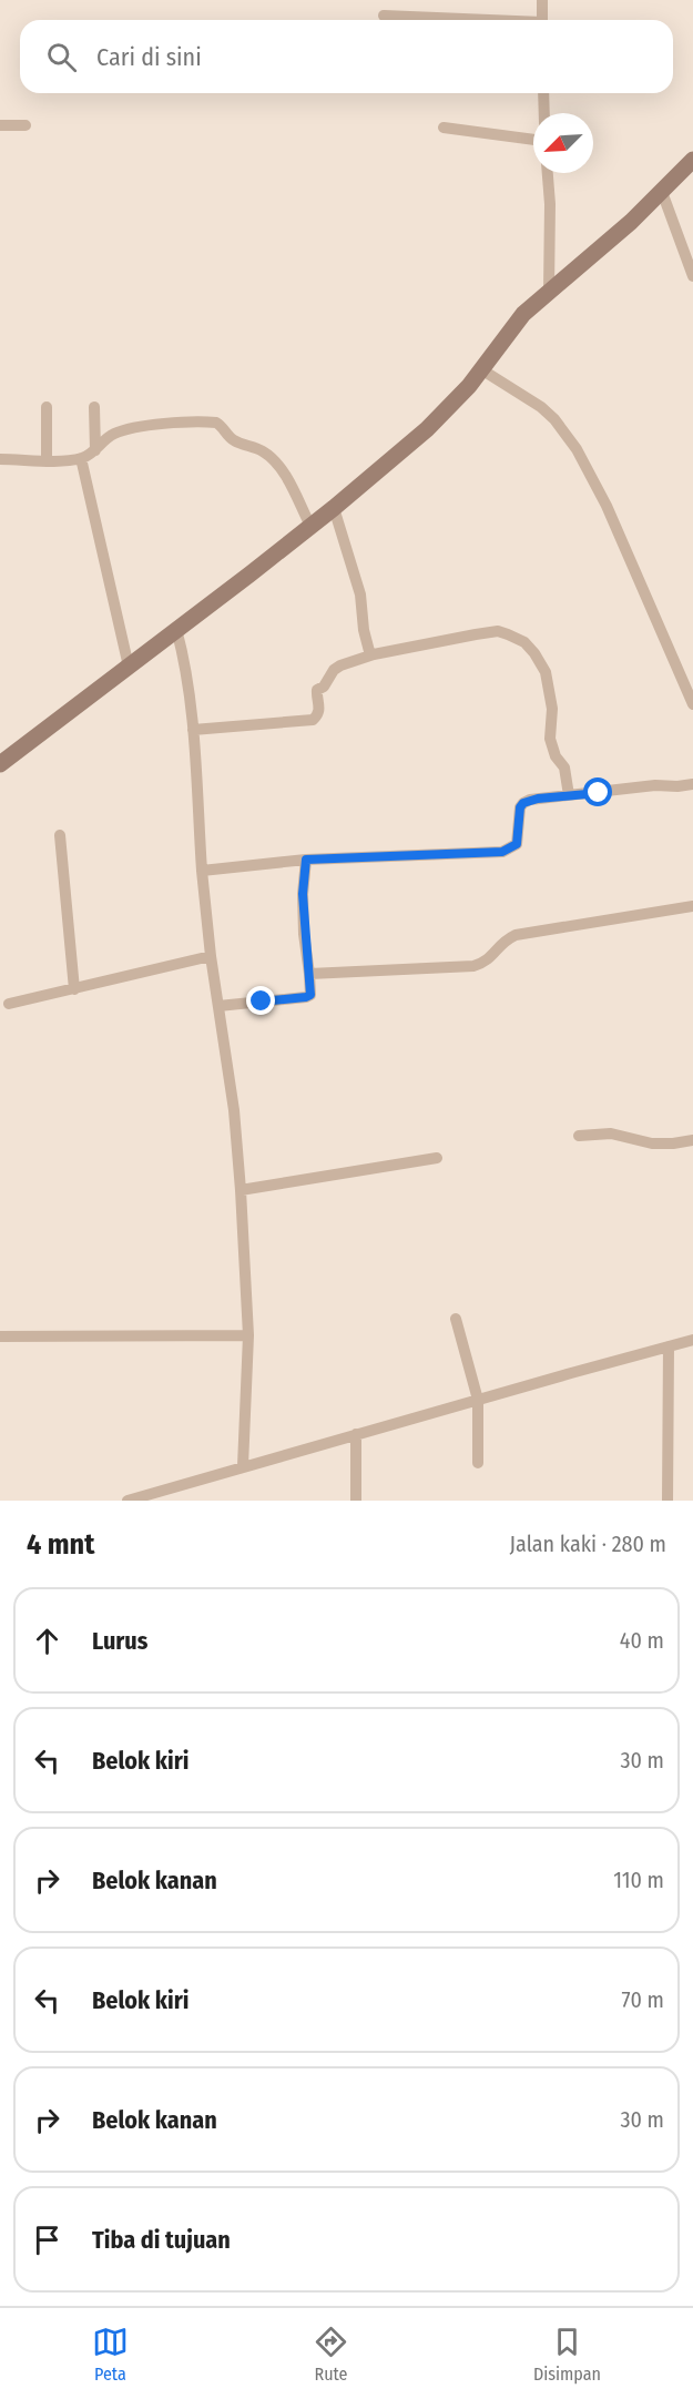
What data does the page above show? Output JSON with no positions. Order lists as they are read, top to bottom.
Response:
{
  "north": "bottom left",
  "page": {
    "search": "Cari di sini",
    "heading": ["4 mnt", "Jalan kaki · 280 m"],
    "list": [
      ["Lurus", "40 m"],
      ["Belok kiri", "30 m"],
      ["Belok kanan", "110 m"],
      ["Belok kiri", "70 m"],
      ["Belok kanan", "30 m"],
      "Tiba di tujuan"
    ],
    "nav": ["Peta", "Rute", "Disimpan"]
  }
}
